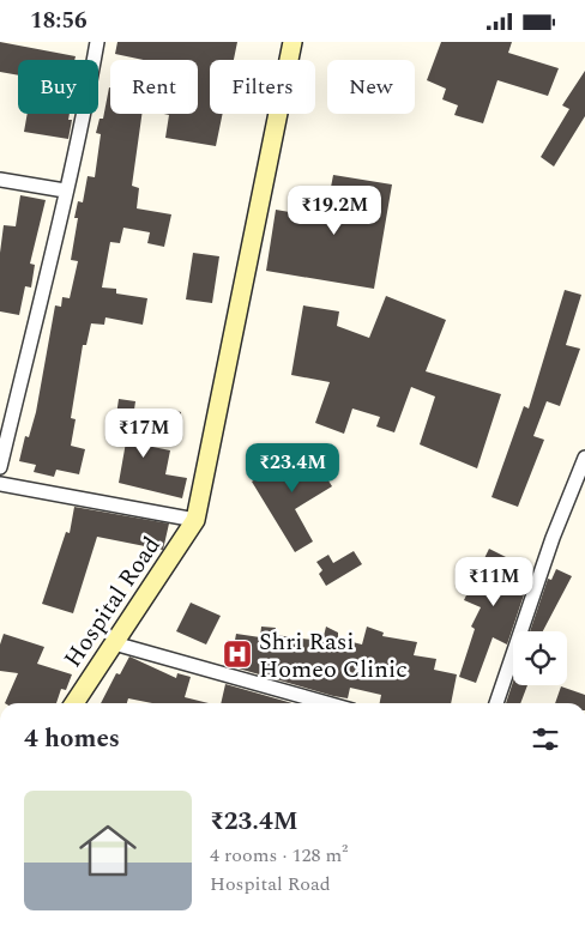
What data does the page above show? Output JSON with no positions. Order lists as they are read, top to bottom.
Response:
{
  "streets": {
    "main road": ["Hospital Road"]
  },
  "places": {
    "hospital": ["Shri Rasi Homeo Clinic"]
  },
  "page": {
    "status": "18:56",
    "chip": [
      "Buy",
      "Rent",
      "Filters",
      "New"
    ],
    "price": [
      "₹19.2M",
      "₹17M",
      "₹23.4M",
      "₹11M"
    ],
    "heading": "4 homes",
    "list": [
      {
        "name": "₹23.4M",
        "note": "4 rooms · 128 m² · Hospital Road"
      }
    ]
  }
}
